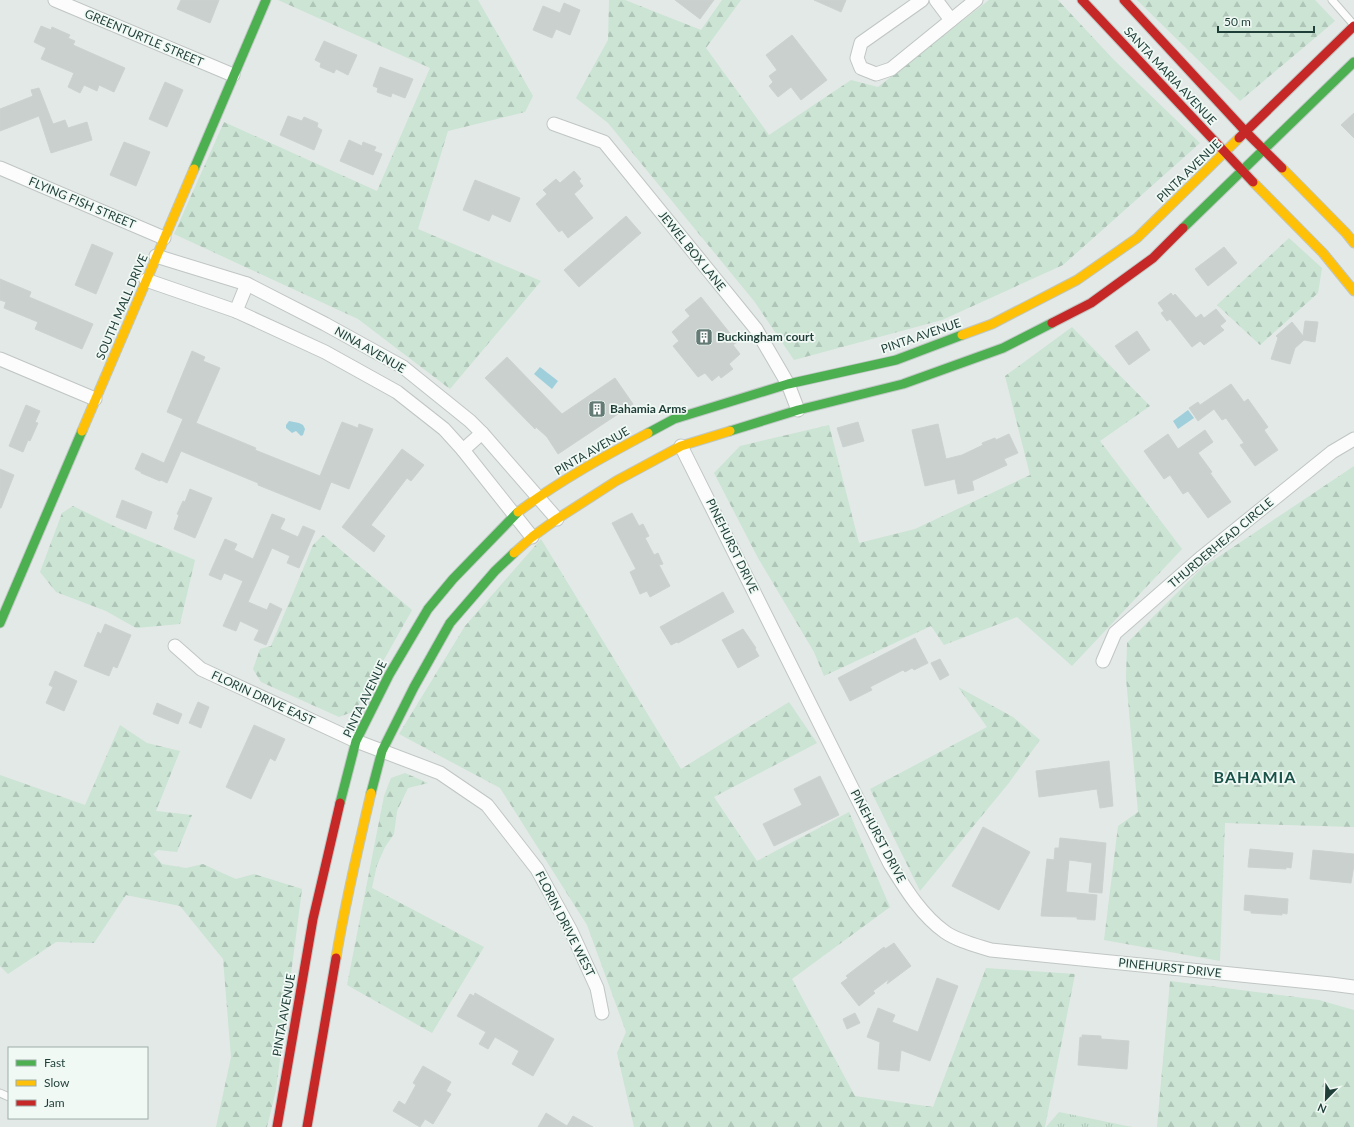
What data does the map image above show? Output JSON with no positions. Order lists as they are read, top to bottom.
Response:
{
  "streets": {
    "street": [
      "GREENTURTLE STREET",
      "SANTA MARIA AVENUE",
      "PINTA AVENUE",
      "FLYING FISH STREET",
      "JEWEL BOX LANE",
      "SOUTH MALL DRIVE",
      "NINA AVENUE",
      "THURDERHEAD CIRCLE",
      "PINEHURST DRIVE",
      "FLORIN DRIVE EAST",
      "FLORIN DRIVE WEST"
    ]
  },
  "crossings": [
    ["GREENTURTLE STREET", "SOUTH MALL DRIVE"],
    ["SANTA MARIA AVENUE", "PINTA AVENUE"],
    ["PINTA AVENUE", "JEWEL BOX LANE"],
    ["PINTA AVENUE", "NINA AVENUE"],
    ["PINTA AVENUE", "FLORIN DRIVE EAST"],
    ["PINTA AVENUE", "FLORIN DRIVE WEST"],
    ["FLYING FISH STREET", "SOUTH MALL DRIVE"],
    ["SOUTH MALL DRIVE", "NINA AVENUE"],
    ["FLORIN DRIVE EAST", "FLORIN DRIVE WEST"]
  ],
  "districts": ["BAHAMIA"],
  "places": {
    "building": ["Buckingham court", "Bahamia Arms"]
  },
  "legend": ["Fast", "Slow", "Jam"],
  "scale_bar": "50 m",
  "north": "bottom left"
}
